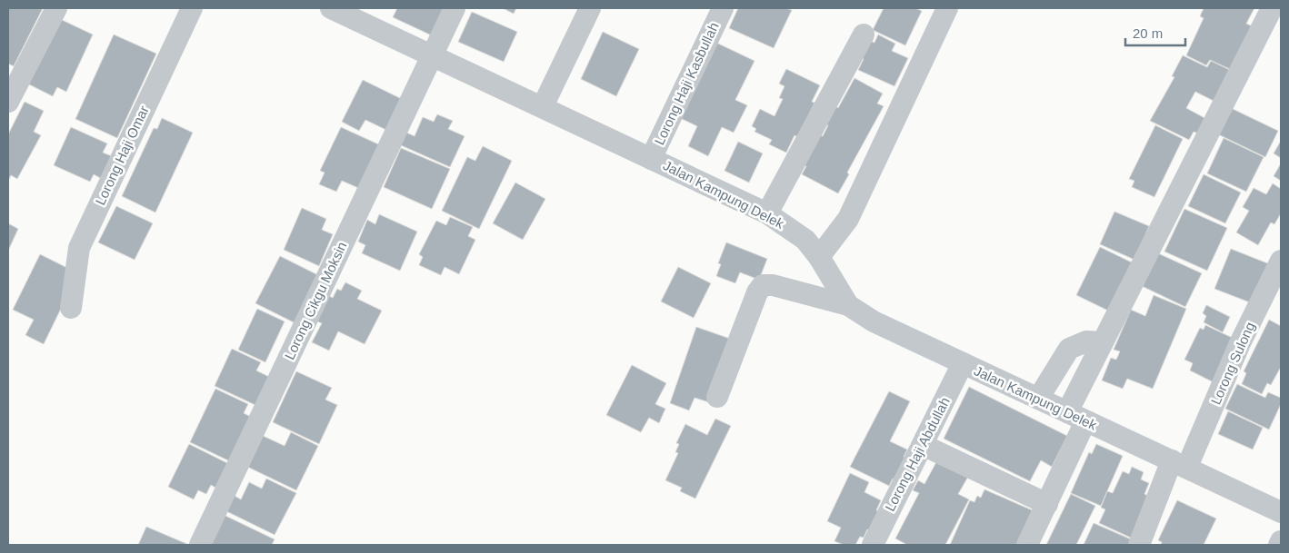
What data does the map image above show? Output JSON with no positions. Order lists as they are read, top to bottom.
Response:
{
  "streets": {
    "street": [
      "Lorong Haji Kasbullah",
      "Lorong Haji Omar",
      "Jalan Kampung Delek",
      "Lorong Cikgu Moksin",
      "Lorong Sulong",
      "Lorong Haji Abdullah"
    ]
  },
  "crossings": [
    ["Lorong Haji Kasbullah", "Jalan Kampung Delek"],
    ["Jalan Kampung Delek", "Lorong Cikgu Moksin"],
    ["Jalan Kampung Delek", "Lorong Sulong"],
    ["Jalan Kampung Delek", "Lorong Haji Abdullah"]
  ],
  "scale_bar": "20 m"
}
